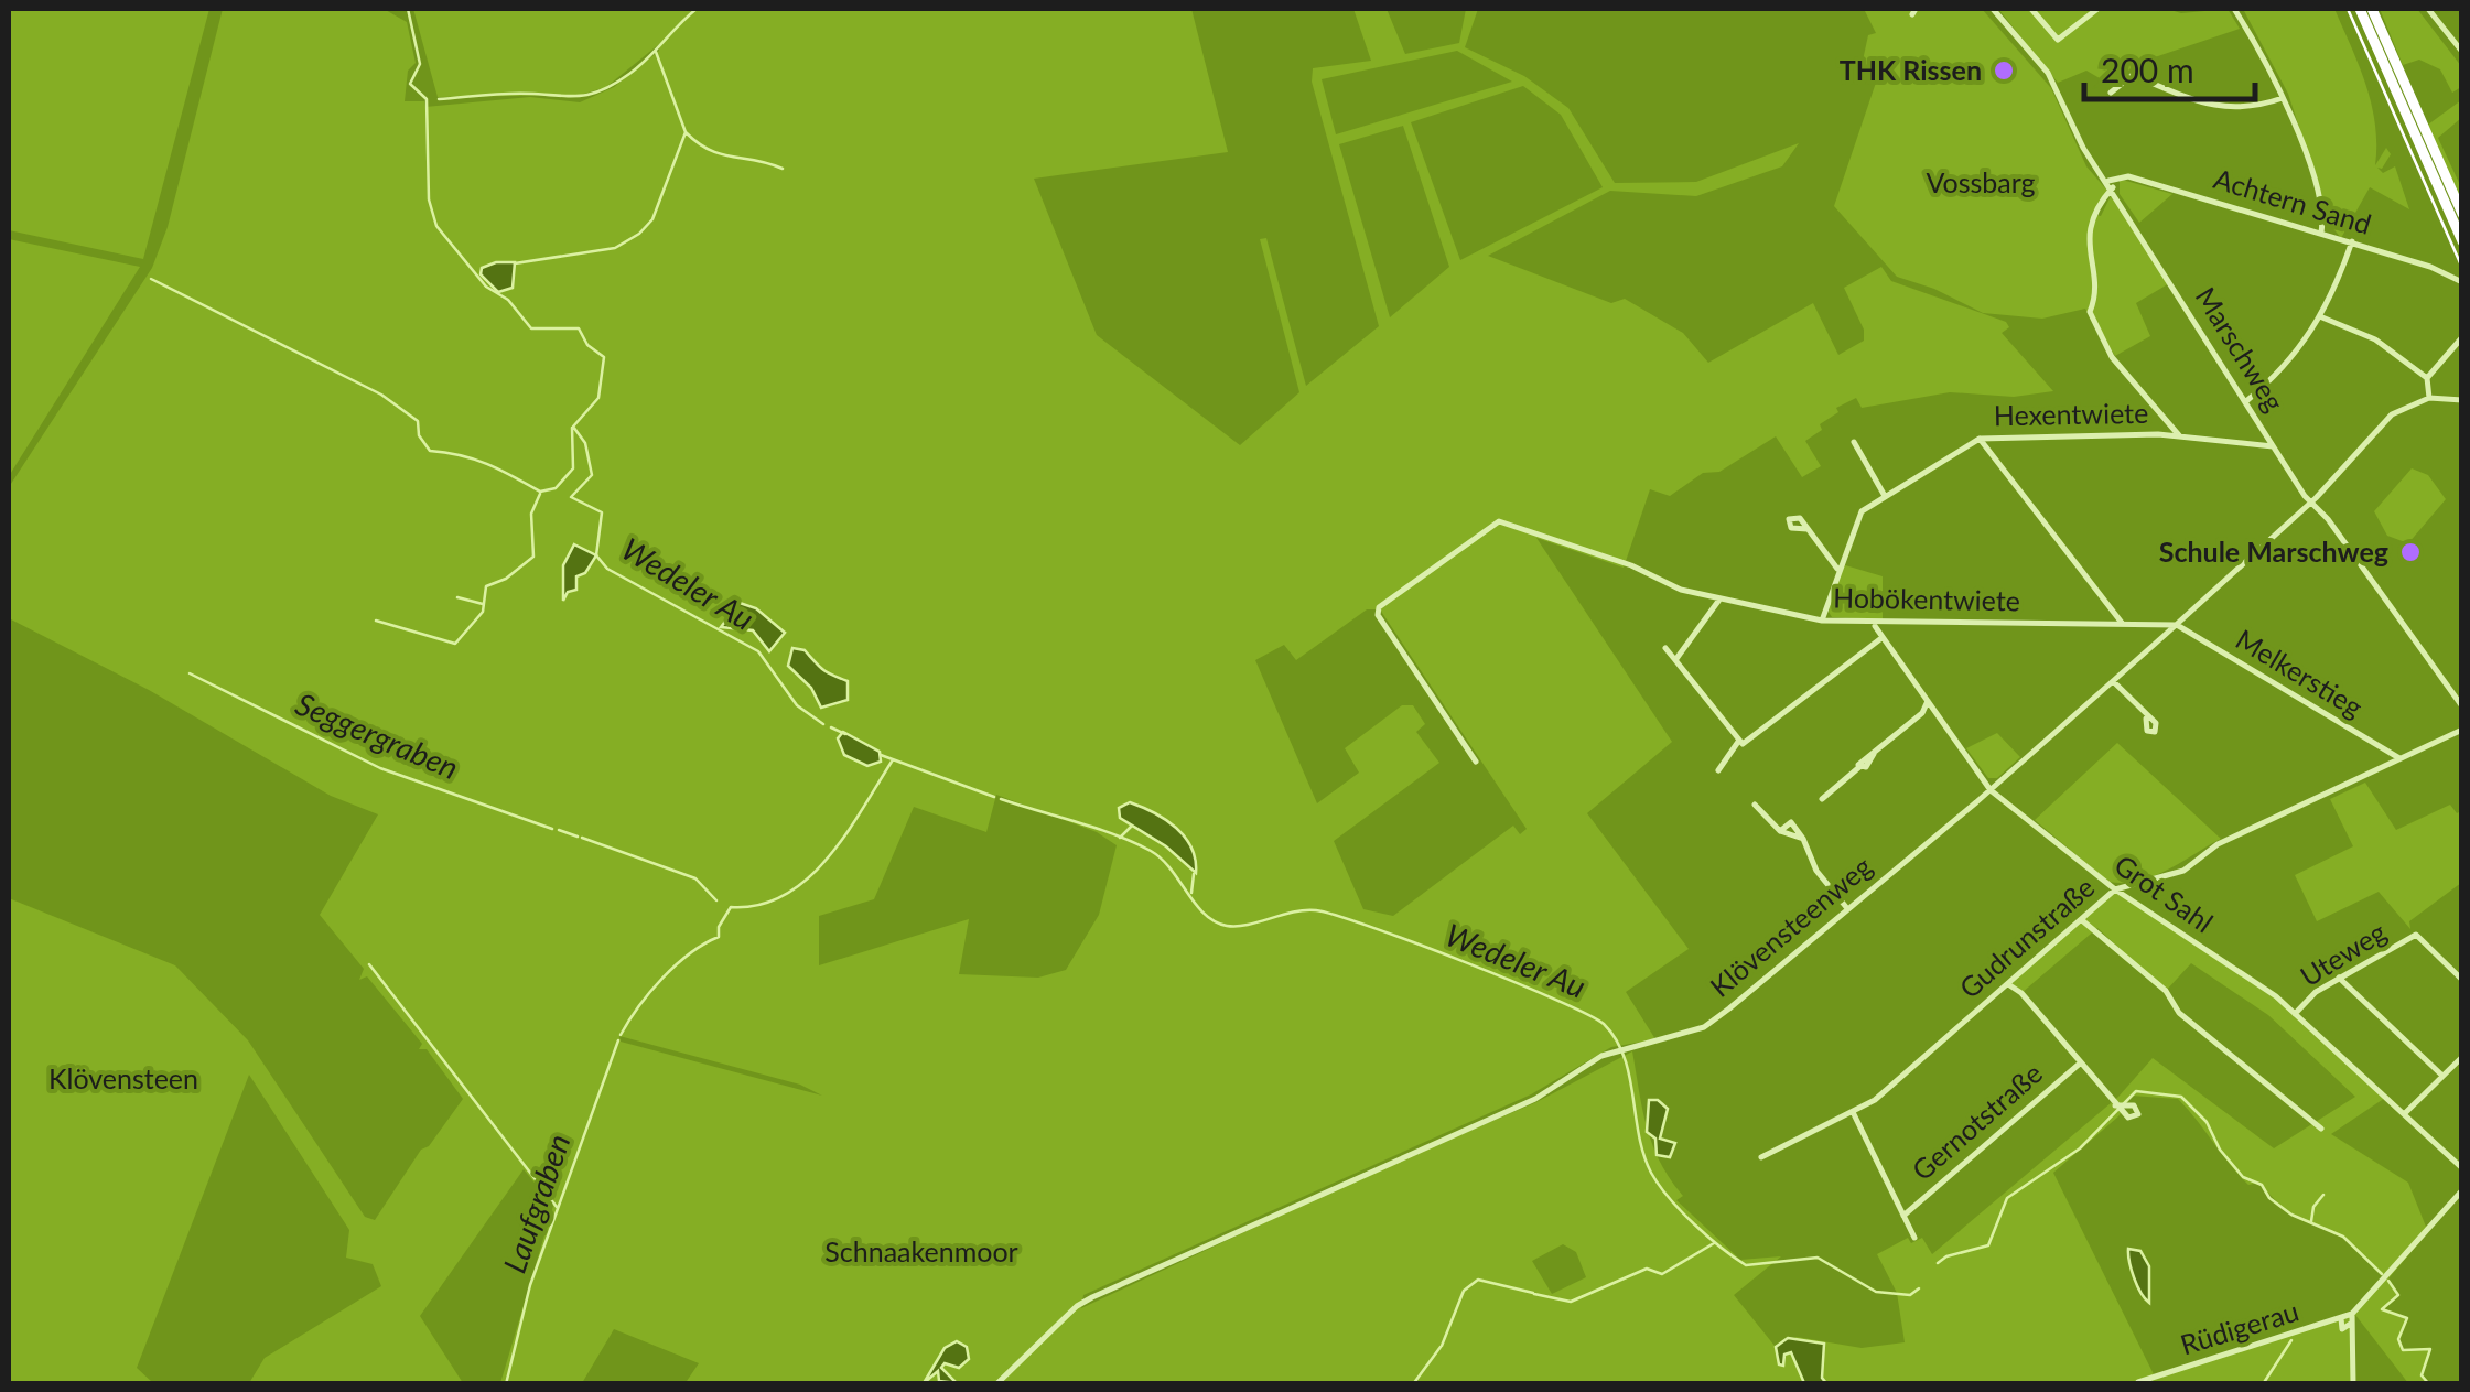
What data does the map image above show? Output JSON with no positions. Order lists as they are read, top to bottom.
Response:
{
  "streets": {
    "street": [
      "Achtern Sand",
      "Marschweg",
      "Hexentwiete",
      "Hobökentwiete",
      "Melkerstieg",
      "Grot Sahl",
      "Klövensteenweg",
      "Gudrunstraße",
      "Uteweg",
      "Gernotstraße",
      "Rüdigerau"
    ]
  },
  "crossings": [
    ["Achtern Sand", "Marschweg"],
    ["Marschweg", "Hexentwiete"],
    ["Marschweg", "Klövensteenweg"],
    ["Hexentwiete", "Hobökentwiete"],
    ["Hobökentwiete", "Melkerstieg"],
    ["Hobökentwiete", "Grot Sahl"],
    ["Hobökentwiete", "Klövensteenweg"],
    ["Melkerstieg", "Klövensteenweg"],
    ["Melkerstieg", "Gudrunstraße"],
    ["Grot Sahl", "Klövensteenweg"],
    ["Grot Sahl", "Gudrunstraße"],
    ["Grot Sahl", "Uteweg"]
  ],
  "water": ["Wedeler Au", "Seggergraben", "Laufgraben"],
  "parks": ["Vossbarg", "Klövensteen", "Schnaakenmoor"],
  "places": ["THK Rissen", "Schule Marschweg"],
  "scale_bar": "200 m"
}
